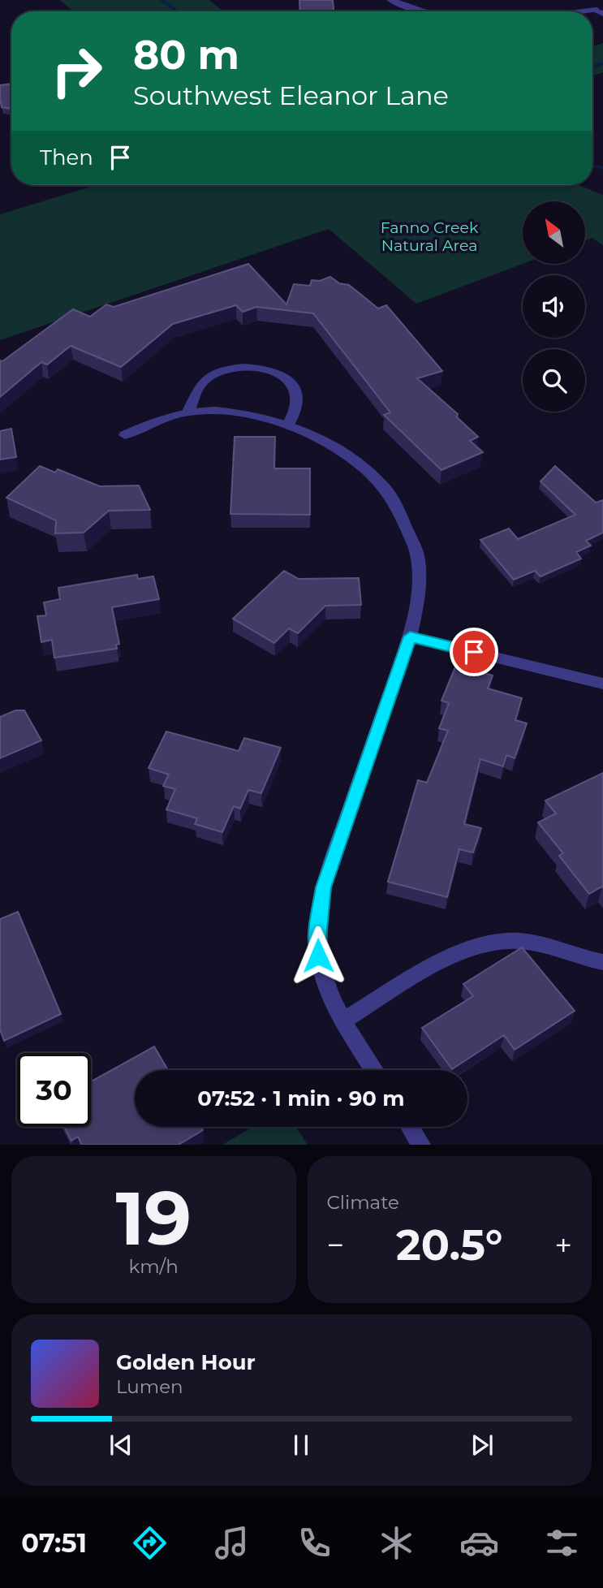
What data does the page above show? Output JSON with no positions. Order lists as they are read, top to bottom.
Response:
{
  "parks": ["Fanno Creek Natural Area"],
  "north": "top left",
  "page": {
    "turn": ["80 m", "Southwest Eleanor Lane"],
    "then": "Then",
    "limit": "30",
    "trip": "07:52 · 1 min · 90 m",
    "tile": [
      ["19", "km/h"],
      "Climate"
    ],
    "heat": ["−", "20.5°", "+"],
    "song": ["Golden Hour", "Lumen"],
    "tabs": "07:51"
  }
}
